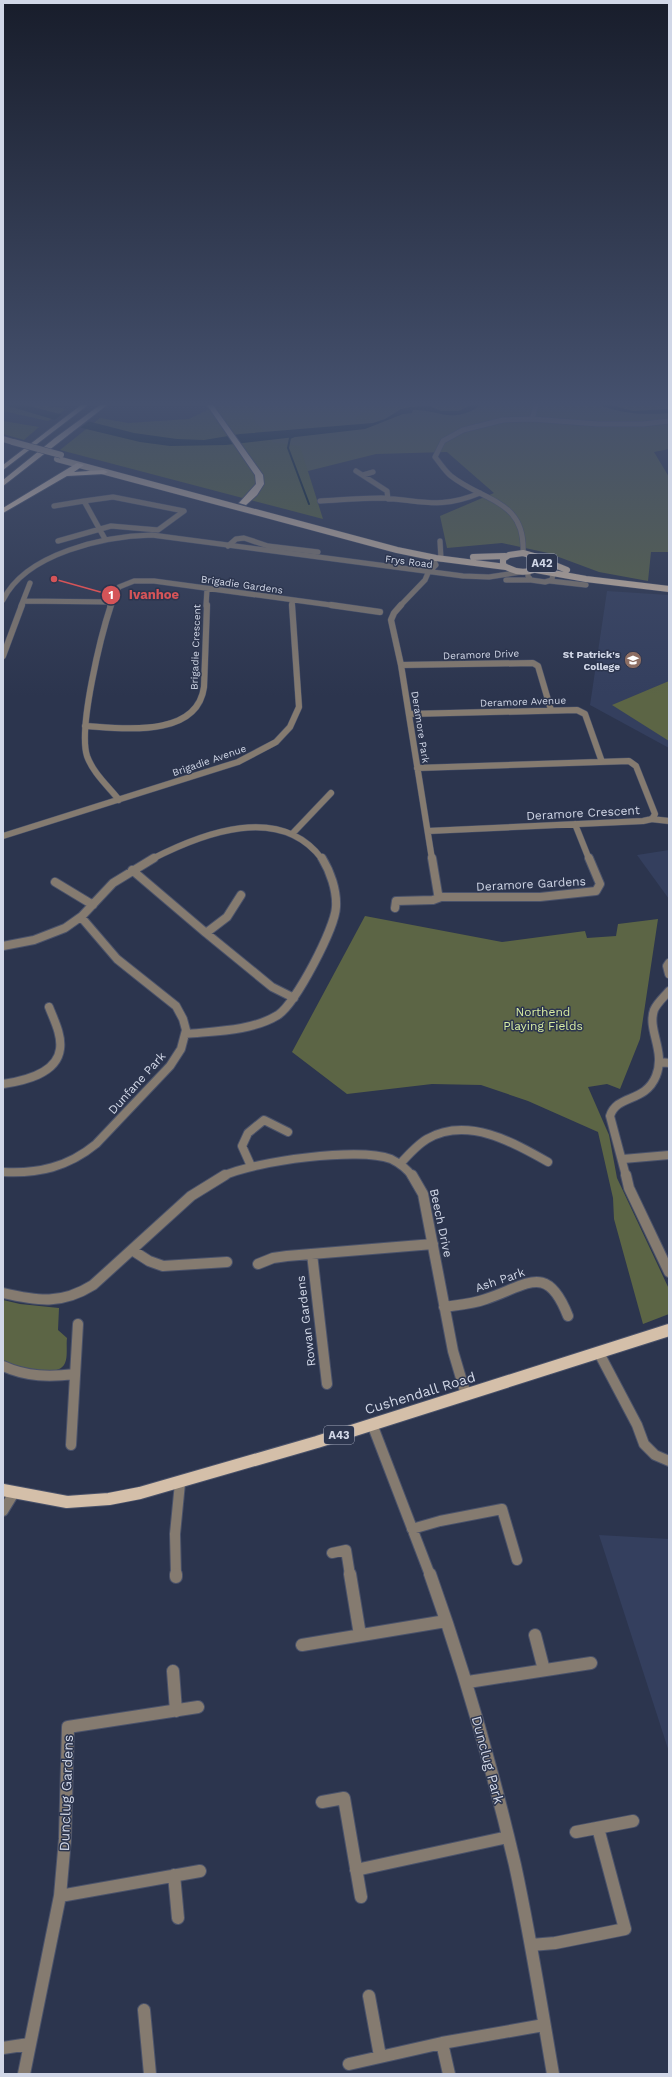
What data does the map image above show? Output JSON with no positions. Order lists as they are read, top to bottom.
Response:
{
  "streets": {
    "main road": ["A42", "Cushendall Road", "A43"],
    "street": [
      "Frys Road",
      "Brigadie Gardens",
      "Brigadie Crescent",
      "Deramore Drive",
      "Deramore Avenue",
      "Deramore Park",
      "Brigadie Avenue",
      "Deramore Crescent",
      "Deramore Gardens",
      "Dunfane Park",
      "Beech Drive",
      "Ash Park",
      "Rowan Gardens",
      "Dunclug Park",
      "Dunclug Gardens"
    ]
  },
  "crossings": [
    ["Frys Road", "A42"],
    ["Frys Road", "Deramore Park"],
    ["A42", "Deramore Park"],
    ["Brigadie Gardens", "Brigadie Crescent"],
    ["Brigadie Gardens", "Brigadie Avenue"],
    ["Deramore Drive", "Deramore Avenue"],
    ["Deramore Drive", "Deramore Park"],
    ["Deramore Avenue", "Deramore Park"],
    ["Deramore Avenue", "Deramore Crescent"],
    ["Deramore Park", "Deramore Crescent"],
    ["Deramore Park", "Deramore Gardens"],
    ["Deramore Crescent", "Deramore Gardens"],
    ["Beech Drive", "Ash Park"],
    ["Beech Drive", "Cushendall Road"],
    ["Cushendall Road", "Dunclug Park"]
  ],
  "parks": ["Northend Playing Fields"],
  "places": {
    "other": ["Ivanhoe"],
    "school or university": ["St Patrick's College"]
  }
}
